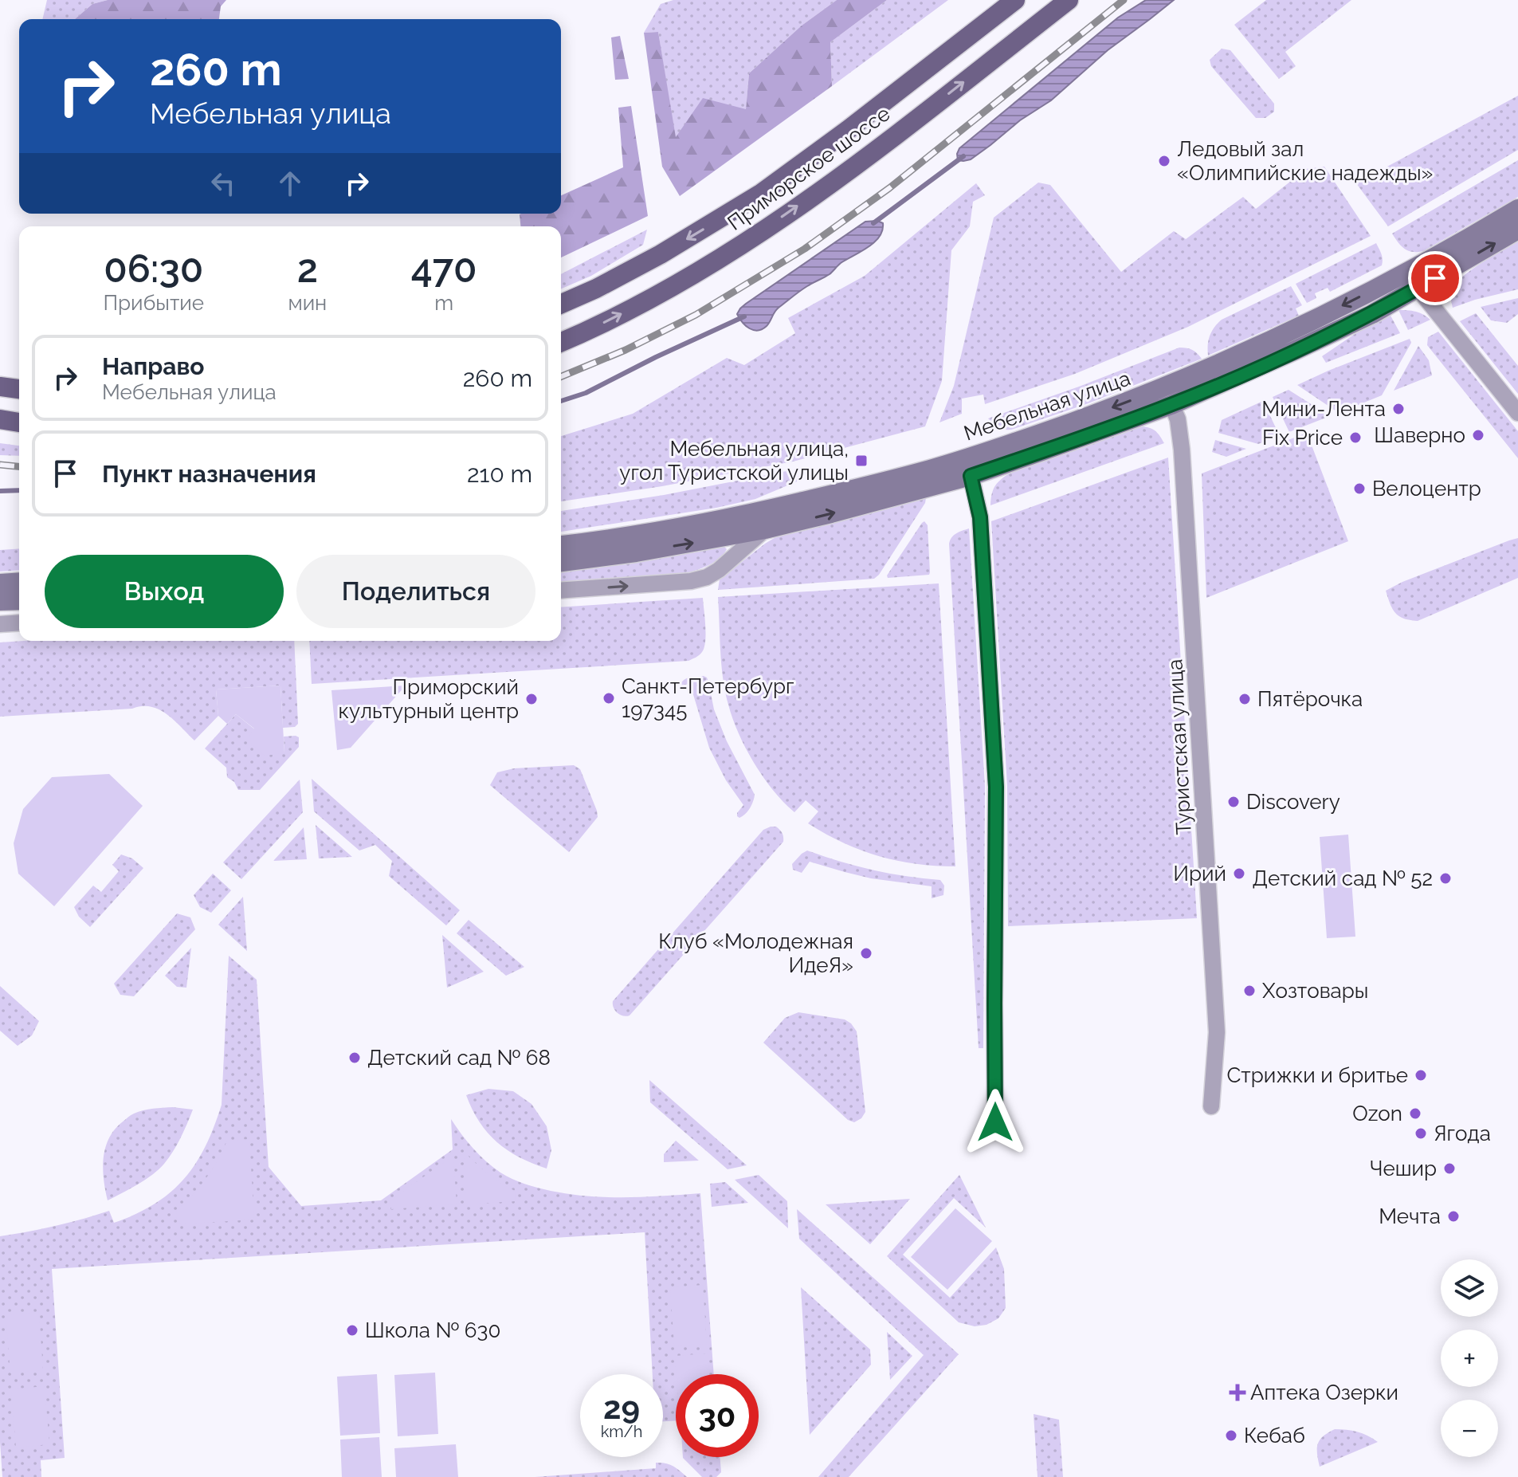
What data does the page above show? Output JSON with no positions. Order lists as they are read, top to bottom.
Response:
{
  "streets": {
    "main road": ["Приморское шоссе"],
    "street": ["Мебельная улица", "Туристская улица"]
  },
  "crossings": [
    ["Мебельная улица", "Туристская улица"]
  ],
  "places": {
    "other": [
      "Ледовый зал «Олимпийские надежды»",
      "Мини-Лента",
      "Шаверно",
      "Fix Price",
      "Велоцентр",
      "Санкт-Петербург 197345",
      "Приморский культурный центр",
      "Пятёрочка",
      "Discovery",
      "Ирий",
      "Детский сад № 52",
      "Клуб «Молодежная ИдеЯ»",
      "Хозтовары",
      "Детский сад № 68",
      "Стрижки и бритье",
      "Ozon",
      "Ягода",
      "Чешир",
      "Мечта",
      "Школа № 630",
      "Кебаб"
    ],
    "transit": ["Мебельная улица, угол Туристской улицы"],
    "health": ["Аптека Озерки"]
  },
  "page": {
    "turn": ["260 m", "Мебельная улица"],
    "eta": [
      "06:30",
      "Прибытие",
      "2",
      "мин",
      "470",
      "m"
    ],
    "list": [
      {
        "name": "Направо",
        "note": "Мебельная улица",
        "value": "260 m"
      },
      {
        "name": "Пункт назначения",
        "value": "210 m"
      }
    ],
    "buttons": ["Выход", "Поделиться"],
    "map_buttons": ["+", "−"],
    "speed": "29 km/h",
    "limit": "30"
  }
}
